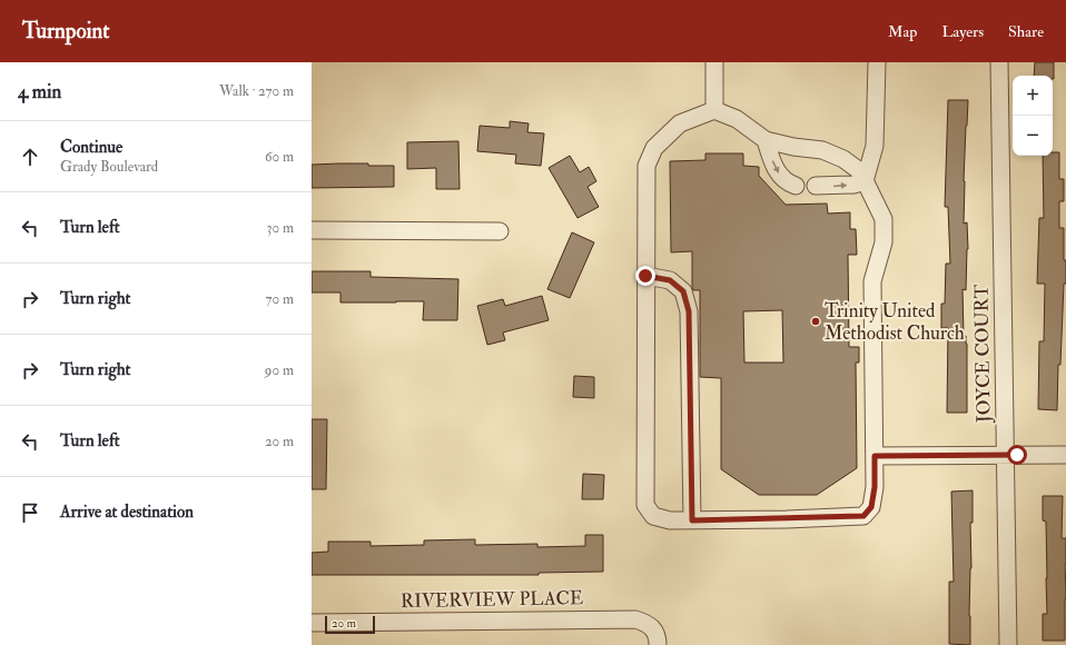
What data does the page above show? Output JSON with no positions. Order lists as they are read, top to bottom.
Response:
{
  "streets": {
    "street": ["JOYCE COURT", "RIVERVIEW PLACE"]
  },
  "places": ["Trinity United Methodist Church"],
  "scale_bar": "20 m",
  "page": {
    "header": "Turnpoint",
    "nav": ["Map", "Layers", "Share"],
    "heading": ["4 min", "Walk · 270 m"],
    "map_buttons": ["+", "−"],
    "list": [
      ["Continue", "Grady Boulevard", "60 m"],
      ["Turn left", "30 m"],
      ["Turn right", "70 m"],
      ["Turn right", "90 m"],
      ["Turn left", "20 m"],
      "Arrive at destination"
    ],
    "scale": "20 m"
  }
}
